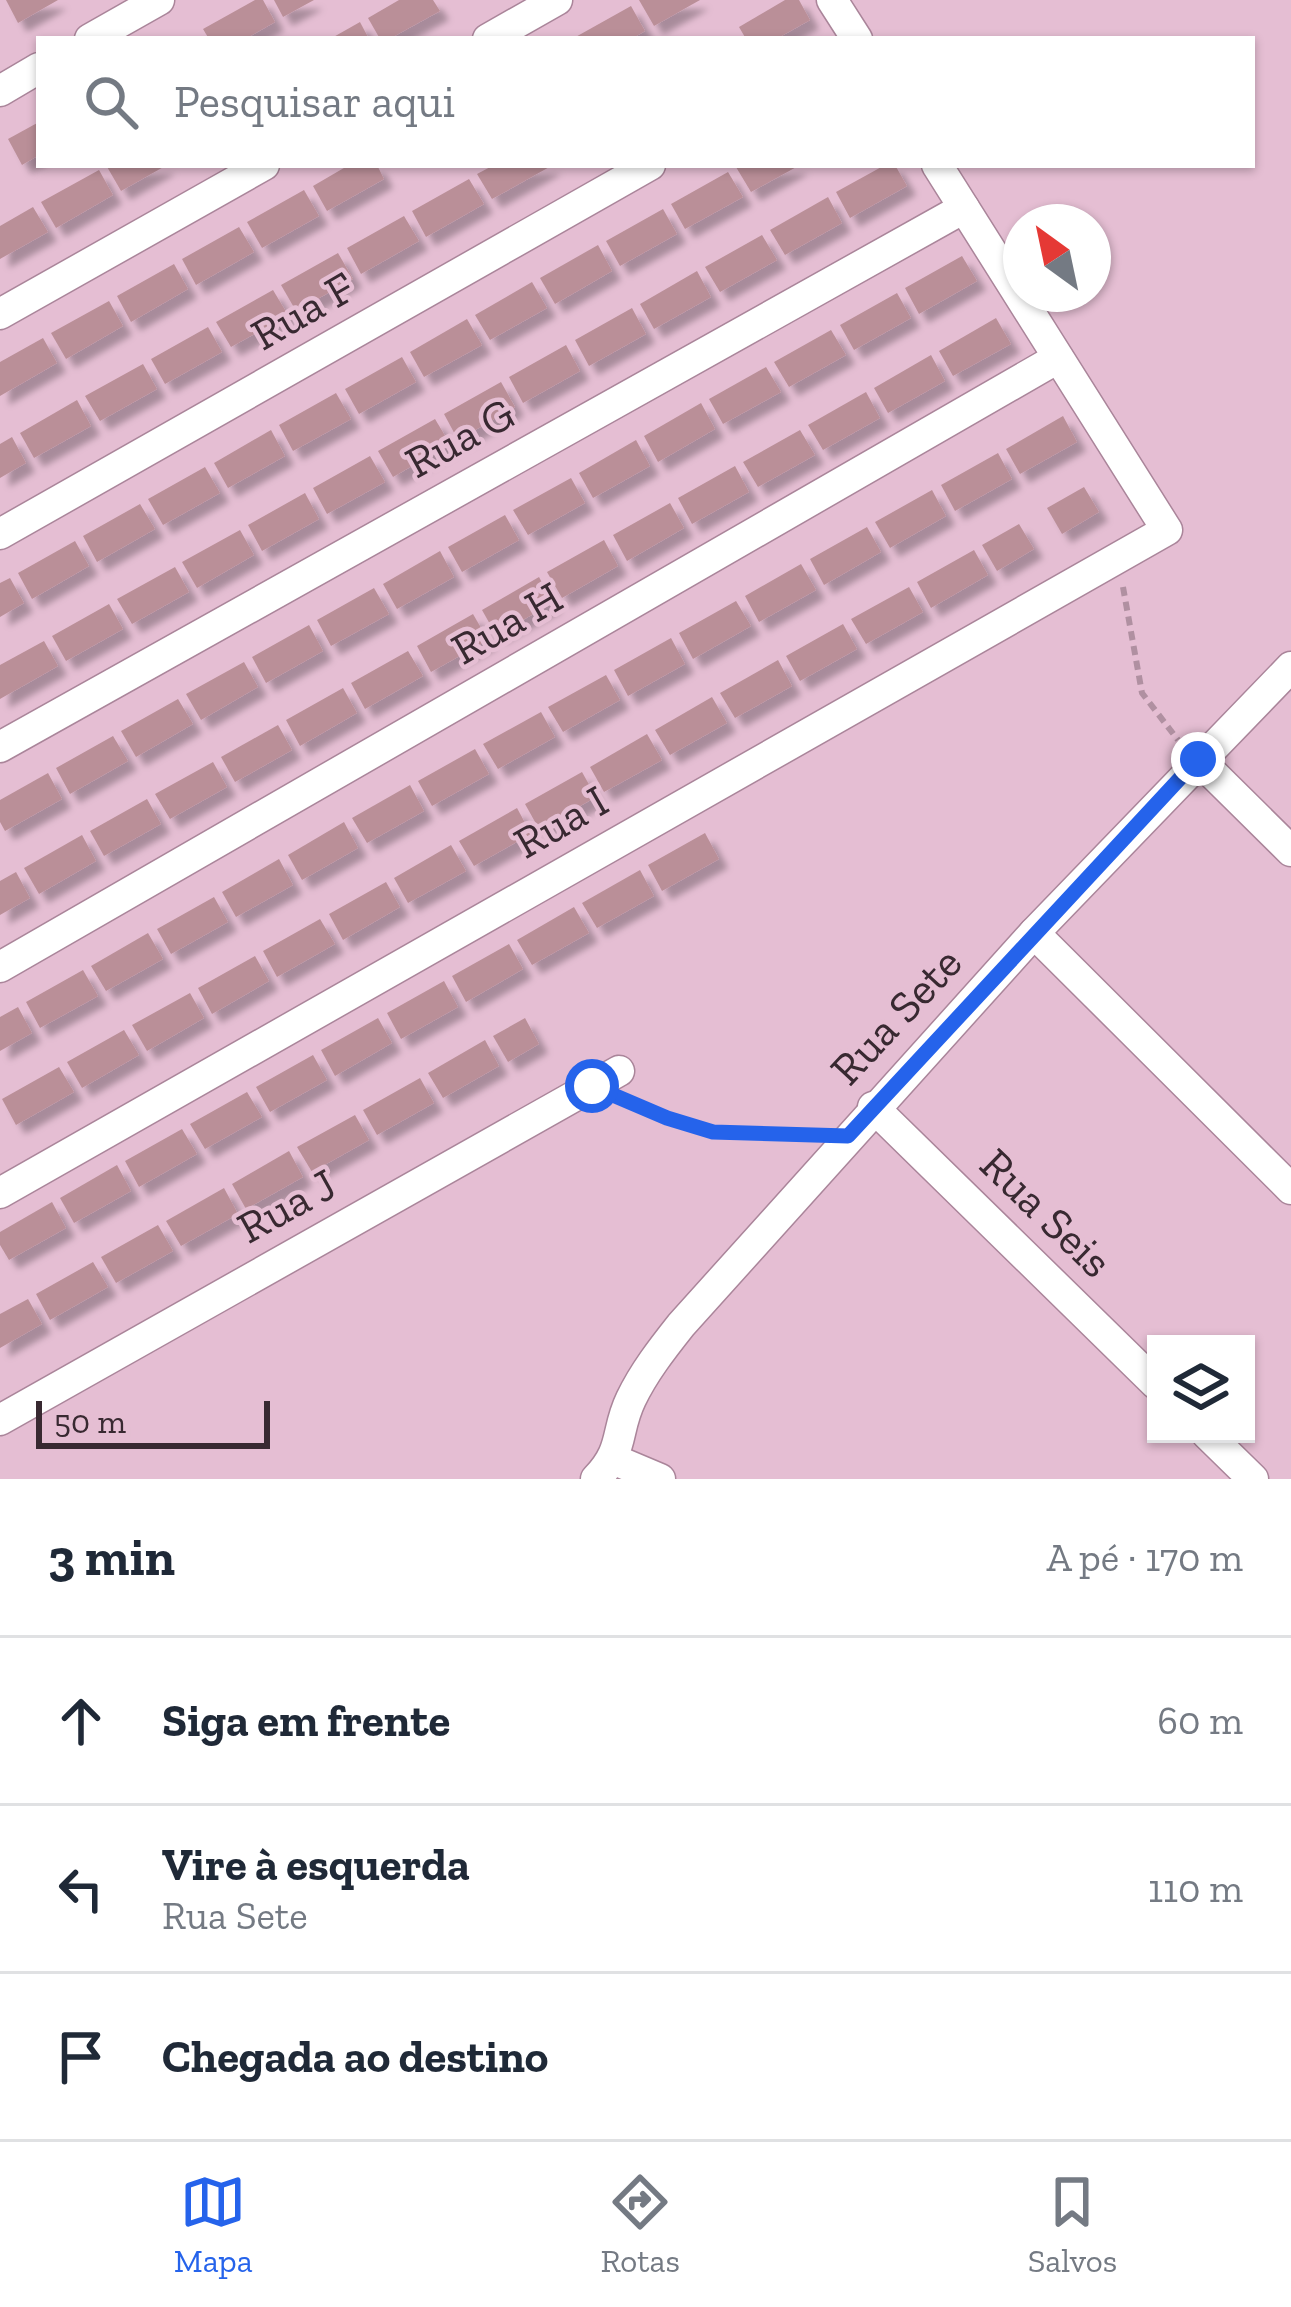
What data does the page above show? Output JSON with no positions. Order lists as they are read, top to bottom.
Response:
{
  "streets": {
    "street": [
      "Rua F",
      "Rua G",
      "Rua H",
      "Rua I",
      "Rua Sete",
      "Rua J",
      "Rua Seis"
    ]
  },
  "crossings": [
    ["Rua H", "Rua I"],
    ["Rua Sete", "Rua Seis"]
  ],
  "scale_bar": "50 m",
  "north": "top left",
  "page": {
    "search": "Pesquisar aqui",
    "scale": "50 m",
    "heading": ["3 min", "A pé · 170 m"],
    "list": [
      ["Siga em frente", "60 m"],
      ["Vire à esquerda", "Rua Sete", "110 m"],
      "Chegada ao destino"
    ],
    "nav": ["Mapa", "Rotas", "Salvos"]
  }
}
